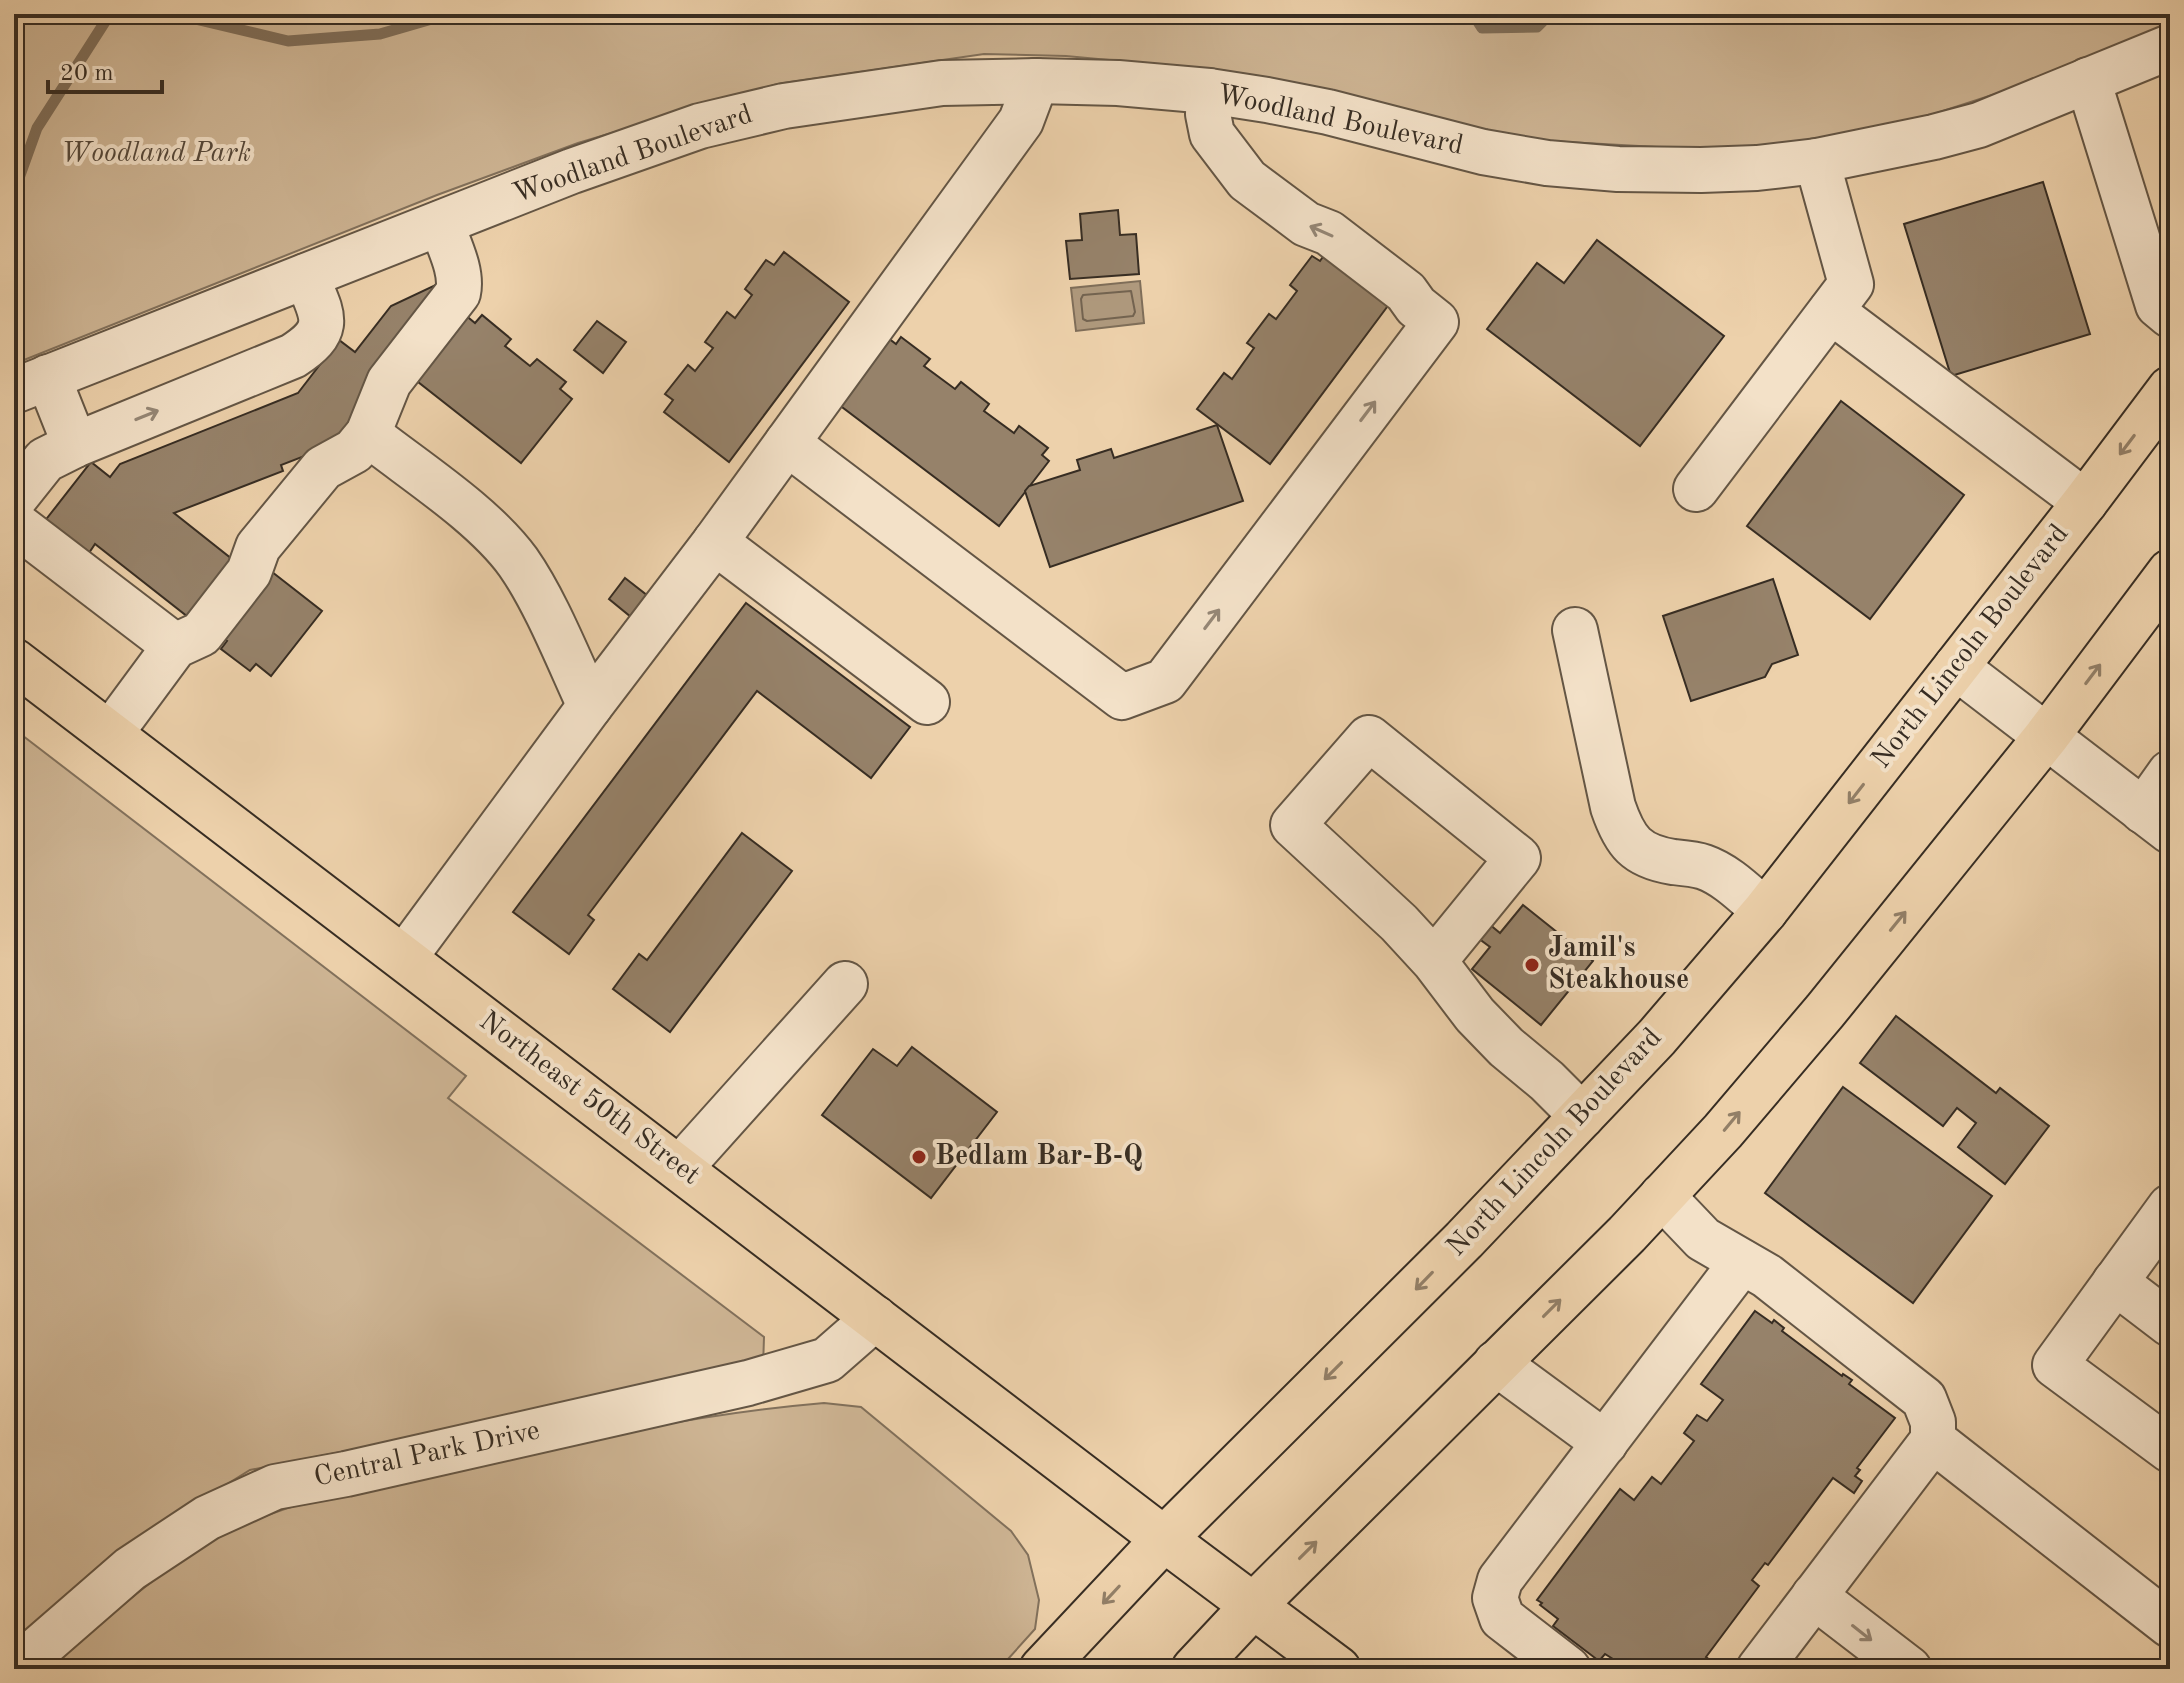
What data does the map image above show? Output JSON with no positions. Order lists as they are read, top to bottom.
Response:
{
  "streets": {
    "main road": ["North Lincoln Boulevard", "Northeast 50th Street"],
    "street": ["Woodland Boulevard", "Central Park Drive"]
  },
  "crossings": [
    ["North Lincoln Boulevard", "Northeast 50th Street"],
    ["Northeast 50th Street", "Central Park Drive"]
  ],
  "parks": ["Woodland Park"],
  "places": ["Jamil's Steakhouse", "Bedlam Bar-B-Q"],
  "scale_bar": "20 m"
}
